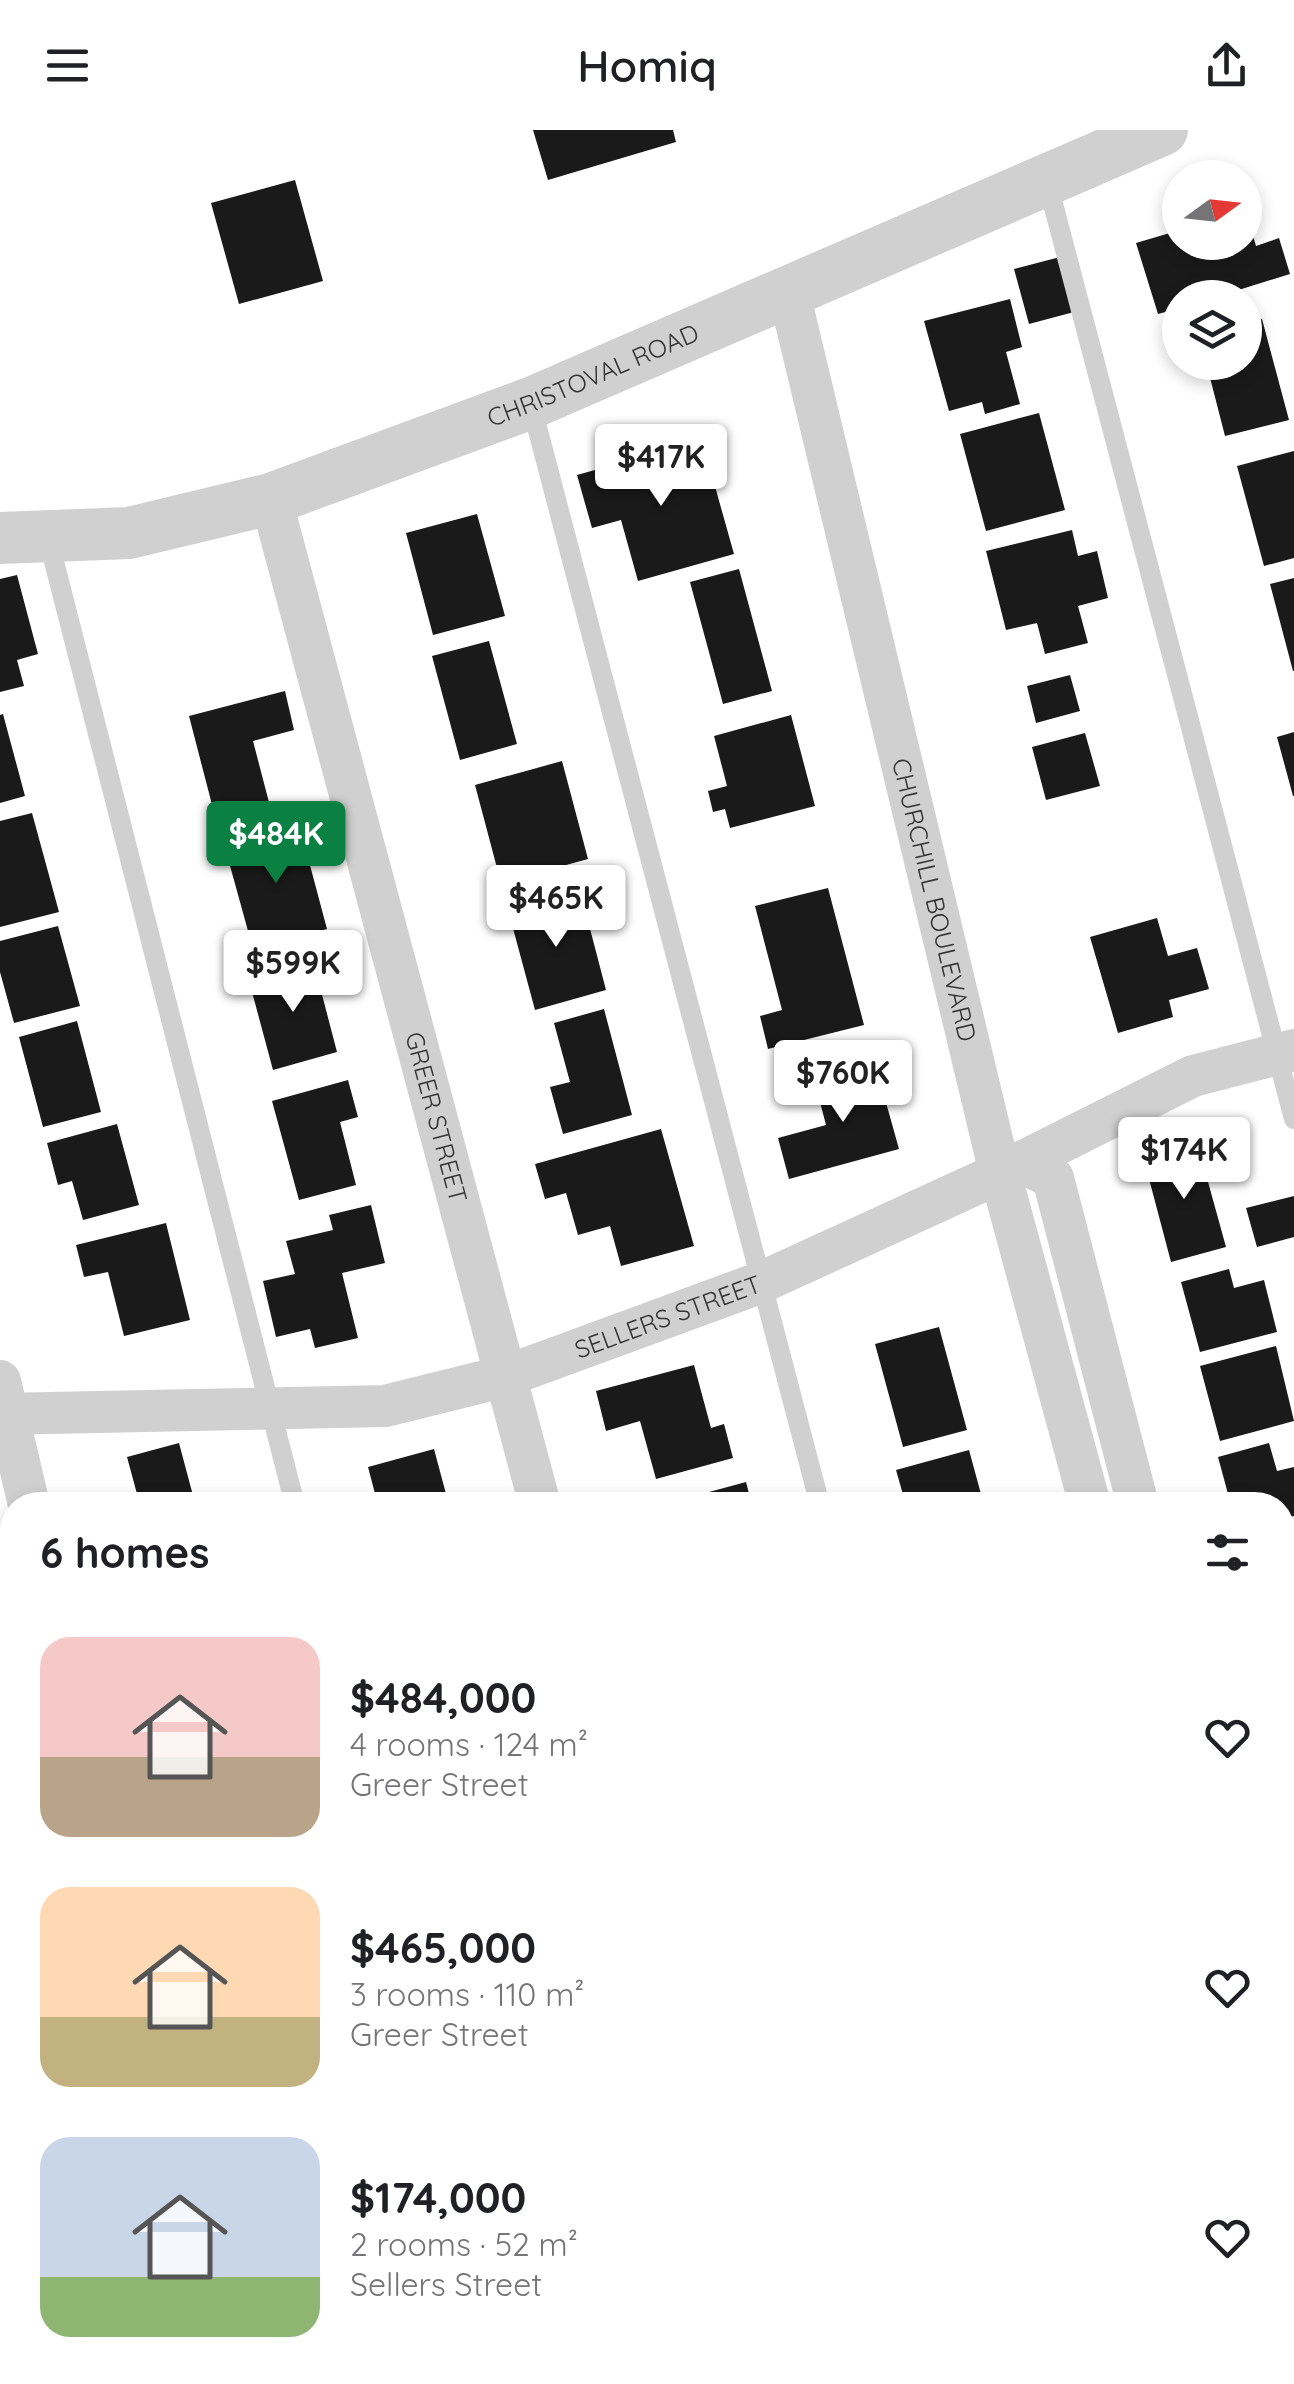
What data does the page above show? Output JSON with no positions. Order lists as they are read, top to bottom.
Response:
{
  "streets": {
    "street": [
      "CHRISTOVAL ROAD",
      "CHURCHILL BOULEVARD",
      "GREER STREET",
      "SELLERS STREET"
    ]
  },
  "crossings": [
    ["CHRISTOVAL ROAD", "CHURCHILL BOULEVARD"],
    ["CHRISTOVAL ROAD", "GREER STREET"],
    ["CHURCHILL BOULEVARD", "SELLERS STREET"],
    ["GREER STREET", "SELLERS STREET"]
  ],
  "north": "right",
  "page": {
    "header": "Homiq",
    "price": [
      "$417K",
      "$484K",
      "$465K",
      "$599K",
      "$760K",
      "$174K"
    ],
    "heading": "6 homes",
    "list": [
      {
        "name": "$484,000",
        "note": "4 rooms · 124 m² · Greer Street"
      },
      {
        "name": "$465,000",
        "note": "3 rooms · 110 m² · Greer Street"
      },
      {
        "name": "$174,000",
        "note": "2 rooms · 52 m² · Sellers Street"
      }
    ]
  }
}
